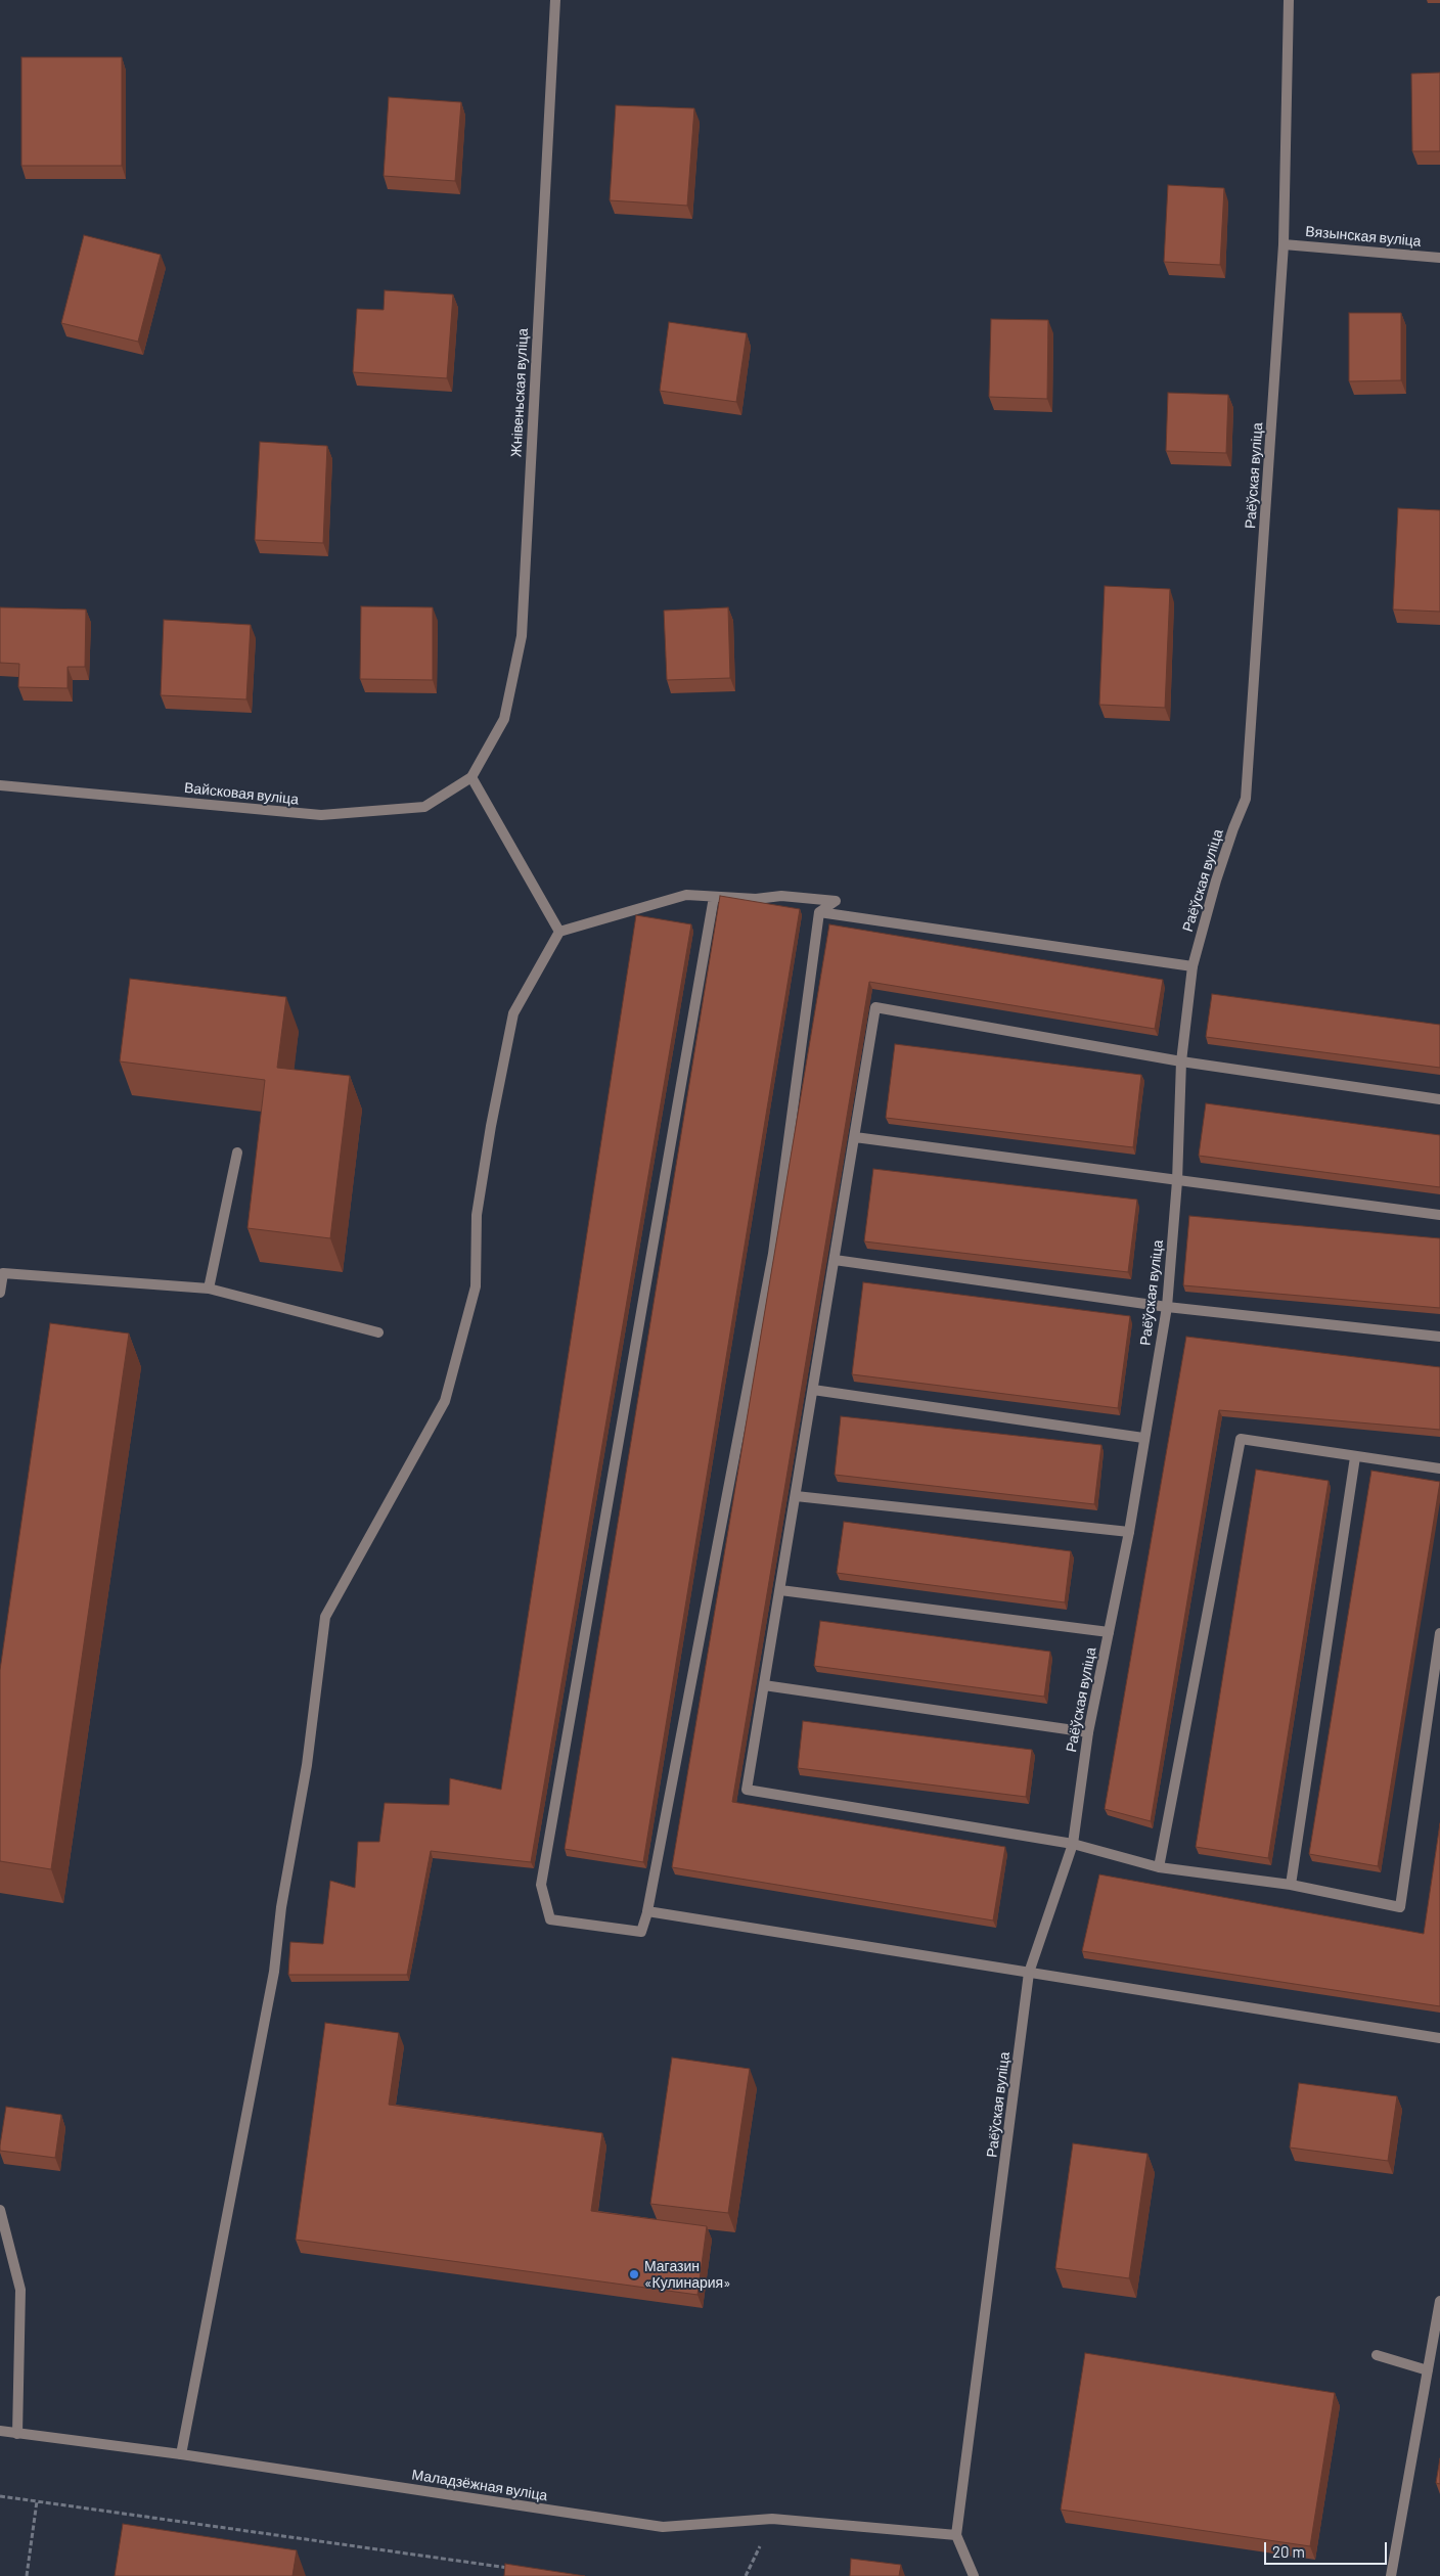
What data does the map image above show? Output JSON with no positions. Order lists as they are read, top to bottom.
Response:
{
  "streets": {
    "street": [
      "Вязынская вуліца",
      "Жнівеньская вуліца",
      "Раёўская вуліца",
      "Вайсковая вуліца",
      "Маладзёжная вуліца"
    ]
  },
  "crossings": [
    ["Вязынская вуліца", "Раёўская вуліца"],
    ["Жнівеньская вуліца", "Вайсковая вуліца"],
    ["Раёўская вуліца", "Маладзёжная вуліца"]
  ],
  "places": ["Магазин «Кулинария»"],
  "scale_bar": "20 m"
}
